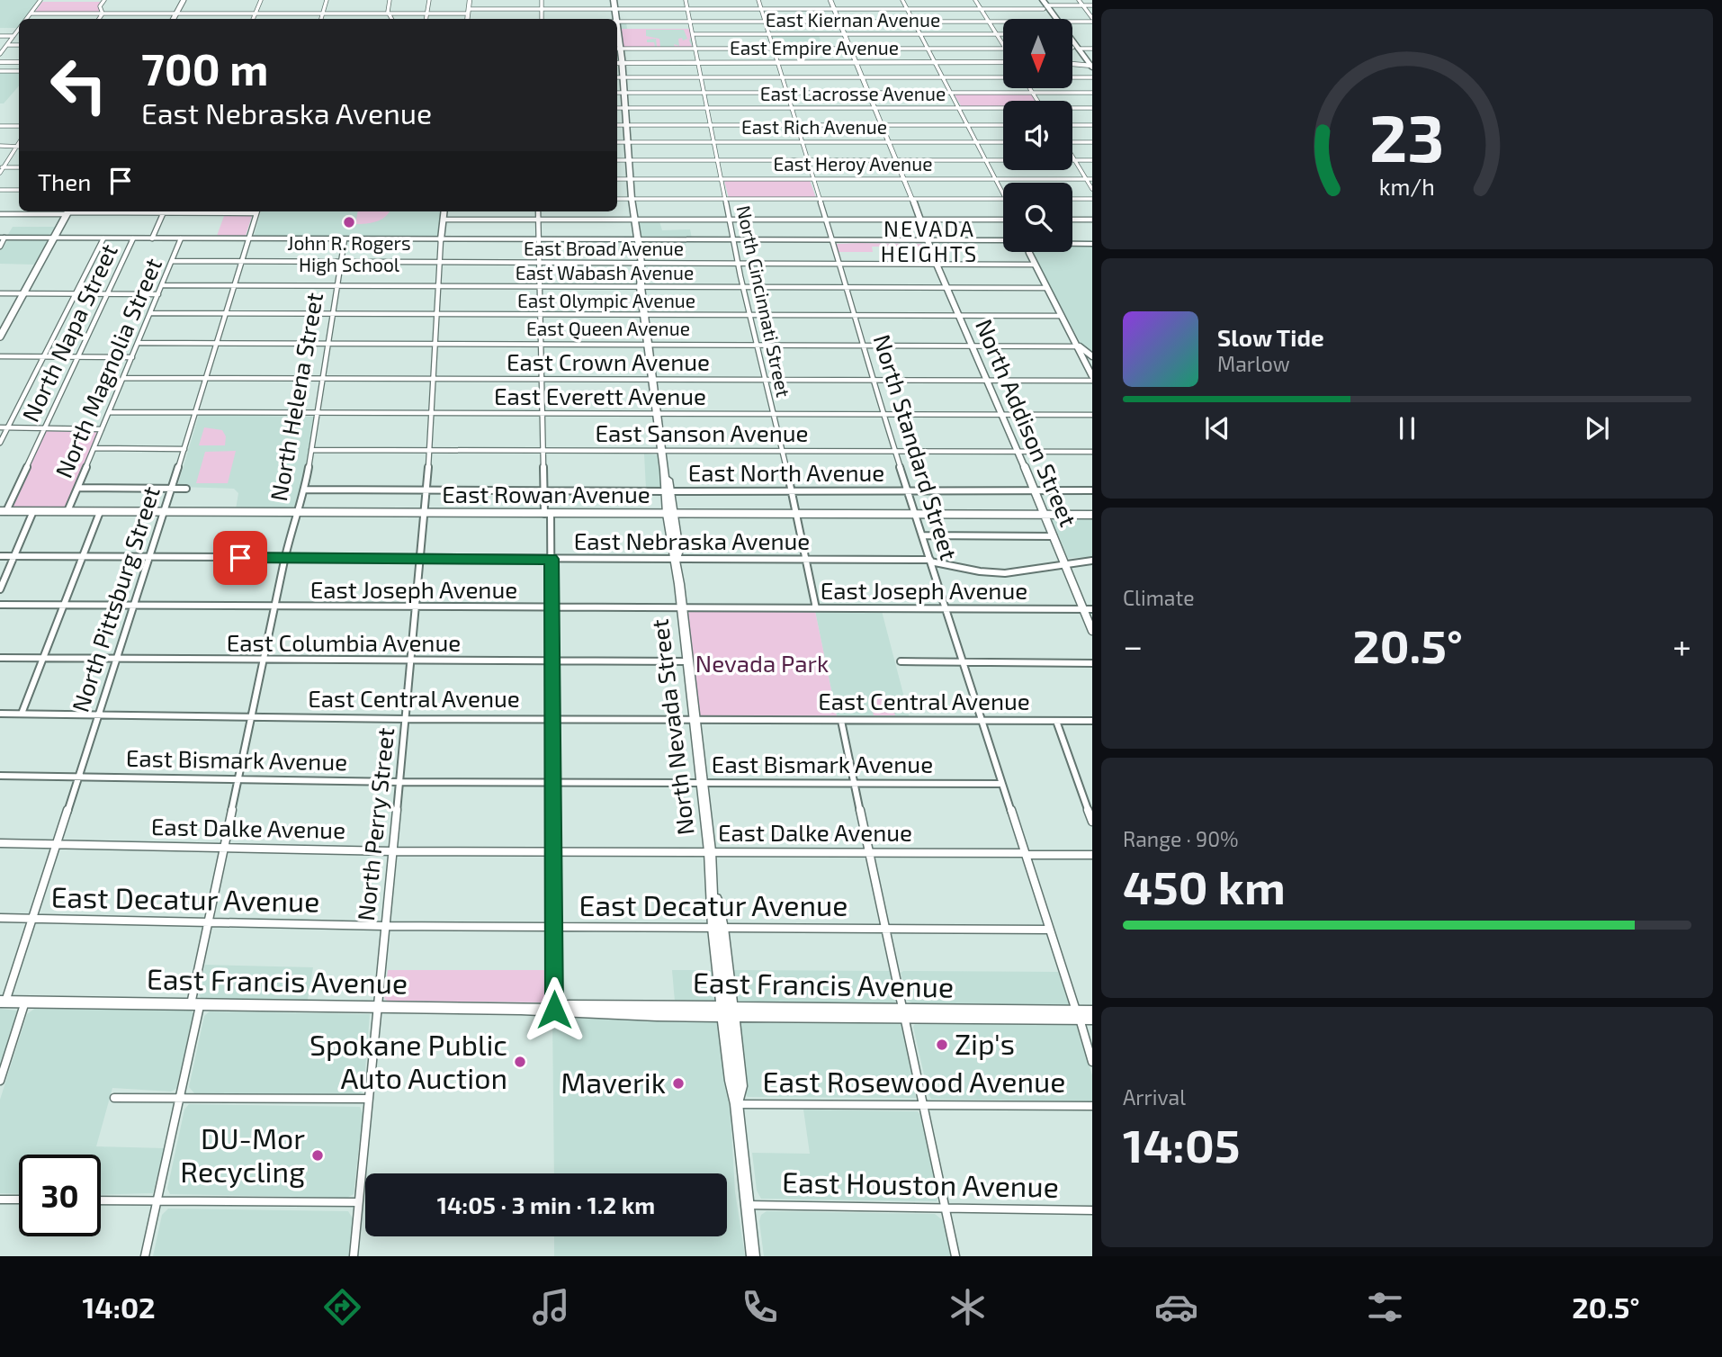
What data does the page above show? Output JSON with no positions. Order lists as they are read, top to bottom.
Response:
{
  "streets": {
    "main road": ["North Nevada Street", "East Francis Avenue"],
    "street": [
      "East Kiernan Avenue",
      "East Empire Avenue",
      "East Lacrosse Avenue",
      "East Rich Avenue",
      "East Heroy Avenue",
      "East Broad Avenue",
      "East Wabash Avenue",
      "East Olympic Avenue",
      "North Cincinnati Street",
      "East Queen Avenue",
      "North Napa Street",
      "East Crown Avenue",
      "North Magnolia Street",
      "North Helena Street",
      "East Everett Avenue",
      "North Addison Street",
      "East Sanson Avenue",
      "North Standard Street",
      "East North Avenue",
      "East Rowan Avenue",
      "East Nebraska Avenue",
      "East Joseph Avenue",
      "North Pittsburg Street",
      "East Columbia Avenue",
      "East Central Avenue",
      "East Bismark Avenue",
      "North Perry Street",
      "East Dalke Avenue",
      "East Decatur Avenue",
      "East Rosewood Avenue",
      "East Houston Avenue"
    ]
  },
  "crossings": [
    ["East Kiernan Avenue", "North Cincinnati Street"],
    ["East Kiernan Avenue", "North Addison Street"],
    ["East Kiernan Avenue", "North Standard Street"],
    ["East Empire Avenue", "North Cincinnati Street"],
    ["East Empire Avenue", "North Addison Street"],
    ["East Empire Avenue", "North Standard Street"],
    ["East Empire Avenue", "North Nevada Street"],
    ["East Lacrosse Avenue", "North Cincinnati Street"],
    ["East Lacrosse Avenue", "North Addison Street"],
    ["East Lacrosse Avenue", "North Standard Street"],
    ["East Lacrosse Avenue", "North Nevada Street"],
    ["East Rich Avenue", "North Cincinnati Street"],
    ["East Rich Avenue", "North Addison Street"],
    ["East Rich Avenue", "North Standard Street"],
    ["East Rich Avenue", "North Nevada Street"],
    ["East Heroy Avenue", "North Cincinnati Street"],
    ["East Heroy Avenue", "North Addison Street"],
    ["East Heroy Avenue", "North Standard Street"],
    ["East Heroy Avenue", "North Nevada Street"],
    ["East Broad Avenue", "North Cincinnati Street"],
    ["East Broad Avenue", "North Magnolia Street"],
    ["East Broad Avenue", "North Helena Street"],
    ["East Broad Avenue", "North Addison Street"],
    ["East Broad Avenue", "North Standard Street"],
    ["East Broad Avenue", "North Pittsburg Street"],
    ["East Broad Avenue", "North Nevada Street"],
    ["East Broad Avenue", "North Perry Street"],
    ["East Wabash Avenue", "North Cincinnati Street"],
    ["East Wabash Avenue", "North Magnolia Street"],
    ["East Wabash Avenue", "North Helena Street"],
    ["East Wabash Avenue", "North Addison Street"],
    ["East Wabash Avenue", "North Standard Street"],
    ["East Wabash Avenue", "North Pittsburg Street"],
    ["East Wabash Avenue", "North Nevada Street"],
    ["East Wabash Avenue", "North Perry Street"],
    ["East Olympic Avenue", "North Cincinnati Street"],
    ["East Olympic Avenue", "North Magnolia Street"],
    ["East Olympic Avenue", "North Helena Street"],
    ["East Olympic Avenue", "North Addison Street"],
    ["East Olympic Avenue", "North Standard Street"],
    ["East Olympic Avenue", "North Pittsburg Street"],
    ["East Olympic Avenue", "North Nevada Street"],
    ["East Olympic Avenue", "North Perry Street"],
    ["North Cincinnati Street", "East Queen Avenue"],
    ["North Cincinnati Street", "East Crown Avenue"],
    ["North Cincinnati Street", "East Everett Avenue"],
    ["North Cincinnati Street", "East Sanson Avenue"],
    ["North Cincinnati Street", "East North Avenue"],
    ["North Cincinnati Street", "East Rowan Avenue"],
    ["North Cincinnati Street", "East Nebraska Avenue"],
    ["North Cincinnati Street", "East Joseph Avenue"],
    ["East Queen Avenue", "North Magnolia Street"],
    ["East Queen Avenue", "North Helena Street"],
    ["East Queen Avenue", "North Addison Street"],
    ["East Queen Avenue", "North Standard Street"],
    ["East Queen Avenue", "North Pittsburg Street"],
    ["East Queen Avenue", "North Nevada Street"],
    ["East Queen Avenue", "North Perry Street"],
    ["North Napa Street", "East Rowan Avenue"],
    ["East Crown Avenue", "North Magnolia Street"],
    ["East Crown Avenue", "North Helena Street"],
    ["East Crown Avenue", "North Addison Street"],
    ["East Crown Avenue", "North Standard Street"],
    ["East Crown Avenue", "North Pittsburg Street"],
    ["East Crown Avenue", "North Nevada Street"],
    ["East Crown Avenue", "North Perry Street"],
    ["North Magnolia Street", "East Everett Avenue"],
    ["North Magnolia Street", "East Rowan Avenue"],
    ["North Helena Street", "East Everett Avenue"],
    ["North Helena Street", "East Sanson Avenue"],
    ["North Helena Street", "East North Avenue"],
    ["North Helena Street", "East Rowan Avenue"],
    ["North Helena Street", "East Nebraska Avenue"],
    ["North Helena Street", "East Joseph Avenue"],
    ["North Helena Street", "East Columbia Avenue"],
    ["North Helena Street", "East Central Avenue"],
    ["North Helena Street", "East Bismark Avenue"],
    ["North Helena Street", "East Dalke Avenue"],
    ["North Helena Street", "East Decatur Avenue"],
    ["North Helena Street", "East Francis Avenue"],
    ["East Everett Avenue", "North Addison Street"],
    ["East Everett Avenue", "North Standard Street"],
    ["East Everett Avenue", "North Pittsburg Street"],
    ["East Everett Avenue", "North Nevada Street"],
    ["East Everett Avenue", "North Perry Street"],
    ["North Addison Street", "East Sanson Avenue"],
    ["North Addison Street", "East North Avenue"],
    ["North Addison Street", "East Rowan Avenue"],
    ["North Addison Street", "East Nebraska Avenue"],
    ["North Addison Street", "East Joseph Avenue"],
    ["East Sanson Avenue", "North Standard Street"],
    ["East Sanson Avenue", "North Nevada Street"],
    ["East Sanson Avenue", "North Perry Street"],
    ["North Standard Street", "East North Avenue"],
    ["North Standard Street", "East Rowan Avenue"],
    ["North Standard Street", "East Nebraska Avenue"],
    ["North Standard Street", "East Joseph Avenue"],
    ["North Standard Street", "East Central Avenue"],
    ["North Standard Street", "East Bismark Avenue"],
    ["North Standard Street", "East Dalke Avenue"],
    ["North Standard Street", "East Decatur Avenue"],
    ["North Standard Street", "East Francis Avenue"],
    ["East North Avenue", "North Nevada Street"],
    ["East North Avenue", "North Perry Street"],
    ["East Rowan Avenue", "North Pittsburg Street"],
    ["East Rowan Avenue", "North Nevada Street"],
    ["East Rowan Avenue", "North Perry Street"],
    ["East Nebraska Avenue", "North Pittsburg Street"],
    ["East Nebraska Avenue", "North Nevada Street"],
    ["East Nebraska Avenue", "North Perry Street"],
    ["East Joseph Avenue", "North Pittsburg Street"],
    ["East Joseph Avenue", "North Nevada Street"],
    ["East Joseph Avenue", "North Perry Street"],
    ["North Pittsburg Street", "East Columbia Avenue"],
    ["North Pittsburg Street", "East Central Avenue"],
    ["North Pittsburg Street", "East Bismark Avenue"],
    ["North Pittsburg Street", "East Dalke Avenue"],
    ["North Pittsburg Street", "East Decatur Avenue"],
    ["North Pittsburg Street", "East Francis Avenue"],
    ["East Columbia Avenue", "North Nevada Street"],
    ["East Columbia Avenue", "North Perry Street"],
    ["East Central Avenue", "North Nevada Street"],
    ["East Central Avenue", "North Perry Street"],
    ["North Nevada Street", "East Bismark Avenue"],
    ["North Nevada Street", "East Dalke Avenue"],
    ["North Nevada Street", "East Decatur Avenue"],
    ["North Nevada Street", "East Francis Avenue"],
    ["North Nevada Street", "East Rosewood Avenue"],
    ["North Nevada Street", "East Houston Avenue"],
    ["East Bismark Avenue", "North Perry Street"],
    ["North Perry Street", "East Dalke Avenue"],
    ["North Perry Street", "East Decatur Avenue"],
    ["North Perry Street", "East Francis Avenue"]
  ],
  "districts": ["NEVADA HEIGHTS"],
  "parks": ["Nevada Park"],
  "places": [
    "John R. Rogers High School",
    "Zip's",
    "Spokane Public Auto Auction",
    "Maverik",
    "DU-Mor Recycling"
  ],
  "north": "bottom",
  "page": {
    "turn": ["700 m", "East Nebraska Avenue"],
    "then": "Then",
    "song": ["Slow Tide", "Marlow"],
    "tile": [
      "Climate",
      ["Range · 90%", "450 km"],
      ["Arrival", "14:05"]
    ],
    "heat": ["−", "20.5°", "+"],
    "limit": "30",
    "trip": "14:05 · 3 min · 1.2 km",
    "tabs": ["14:02", "20.5°"],
    "gauge": ["23", "km/h"]
  }
}
